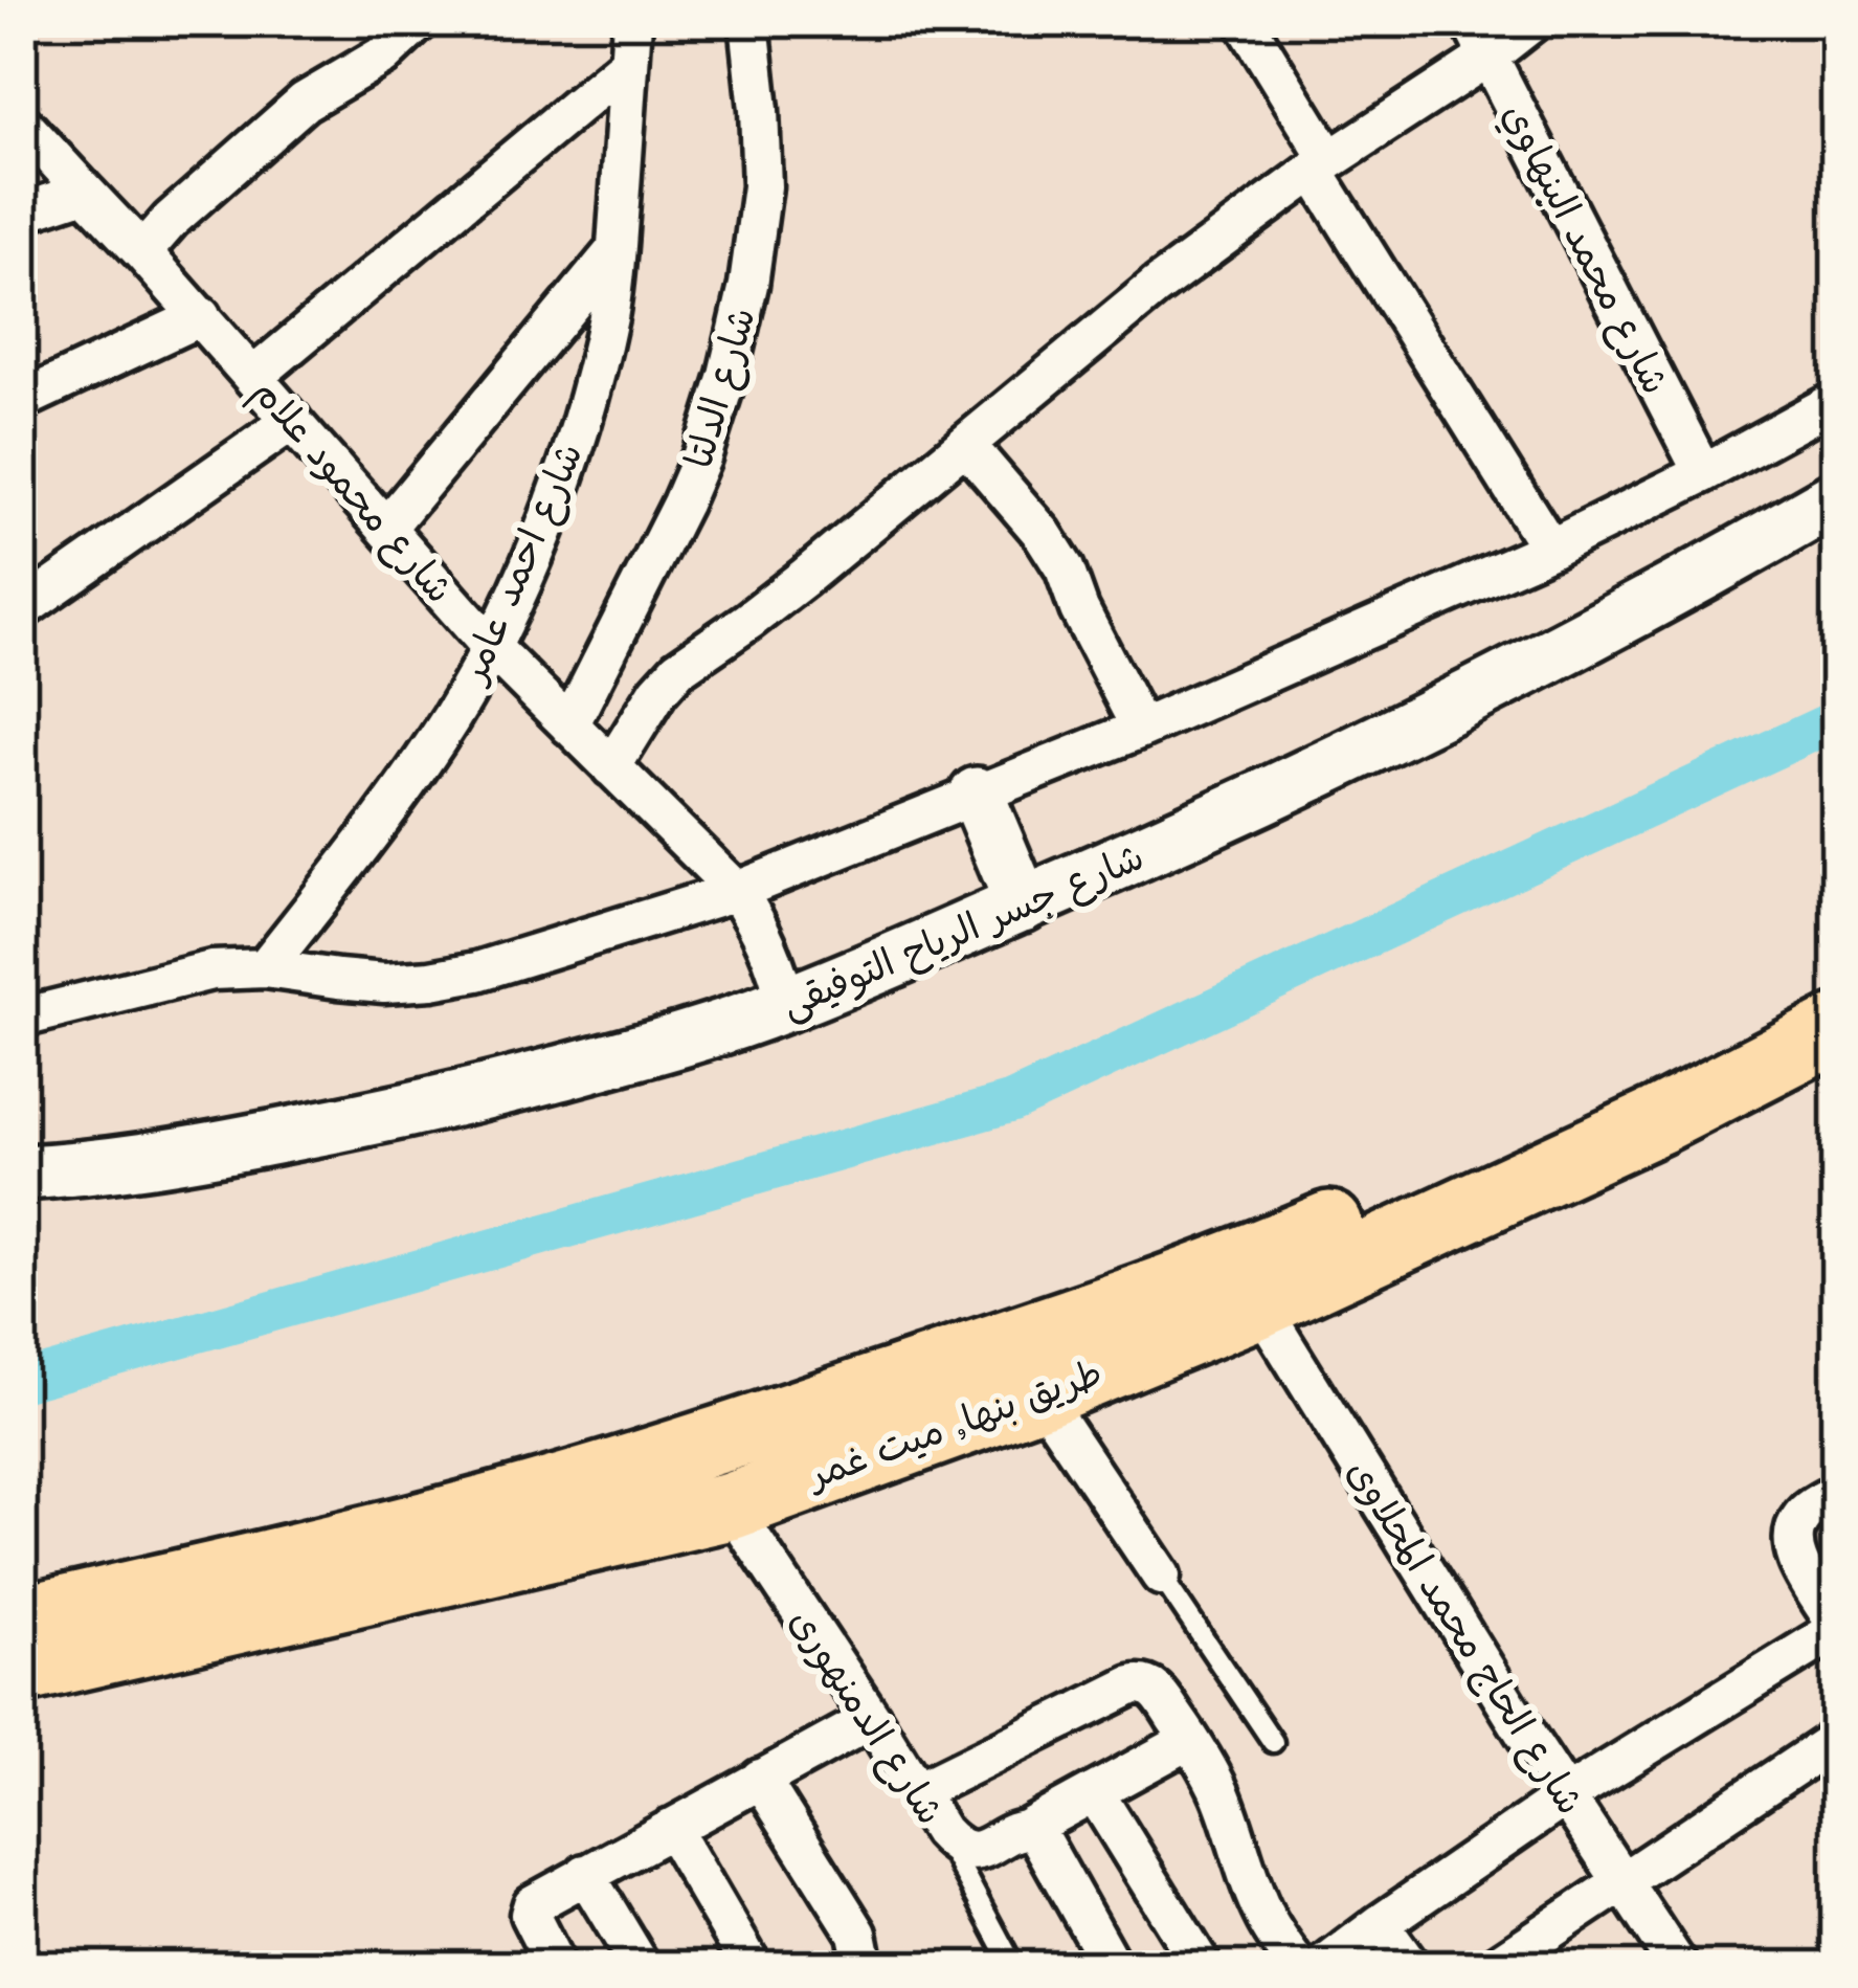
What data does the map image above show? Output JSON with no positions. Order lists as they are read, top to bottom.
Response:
{
  "streets": {
    "highway": ["طريق بنها, ميت غمر"],
    "main road": ["شارع جسر الرياح التوفيقى"],
    "street": [
      "شارع محمد البنهاوي",
      "شارع الدلتا",
      "شارع محمود علام",
      "شارع احمد عامر",
      "شارع الحاج محمد المحلاوى",
      "شارع الدمنهورى"
    ]
  },
  "crossings": [
    ["شارع الدلتا", "شارع محمود علام"],
    ["شارع محمود علام", "شارع احمد عامر"],
    ["شارع محمود علام", "شارع جسر الرياح التوفيقى"],
    ["طريق بنها, ميت غمر", "شارع الحاج محمد المحلاوى"],
    ["طريق بنها, ميت غمر", "شارع الدمنهورى"]
  ]
}
